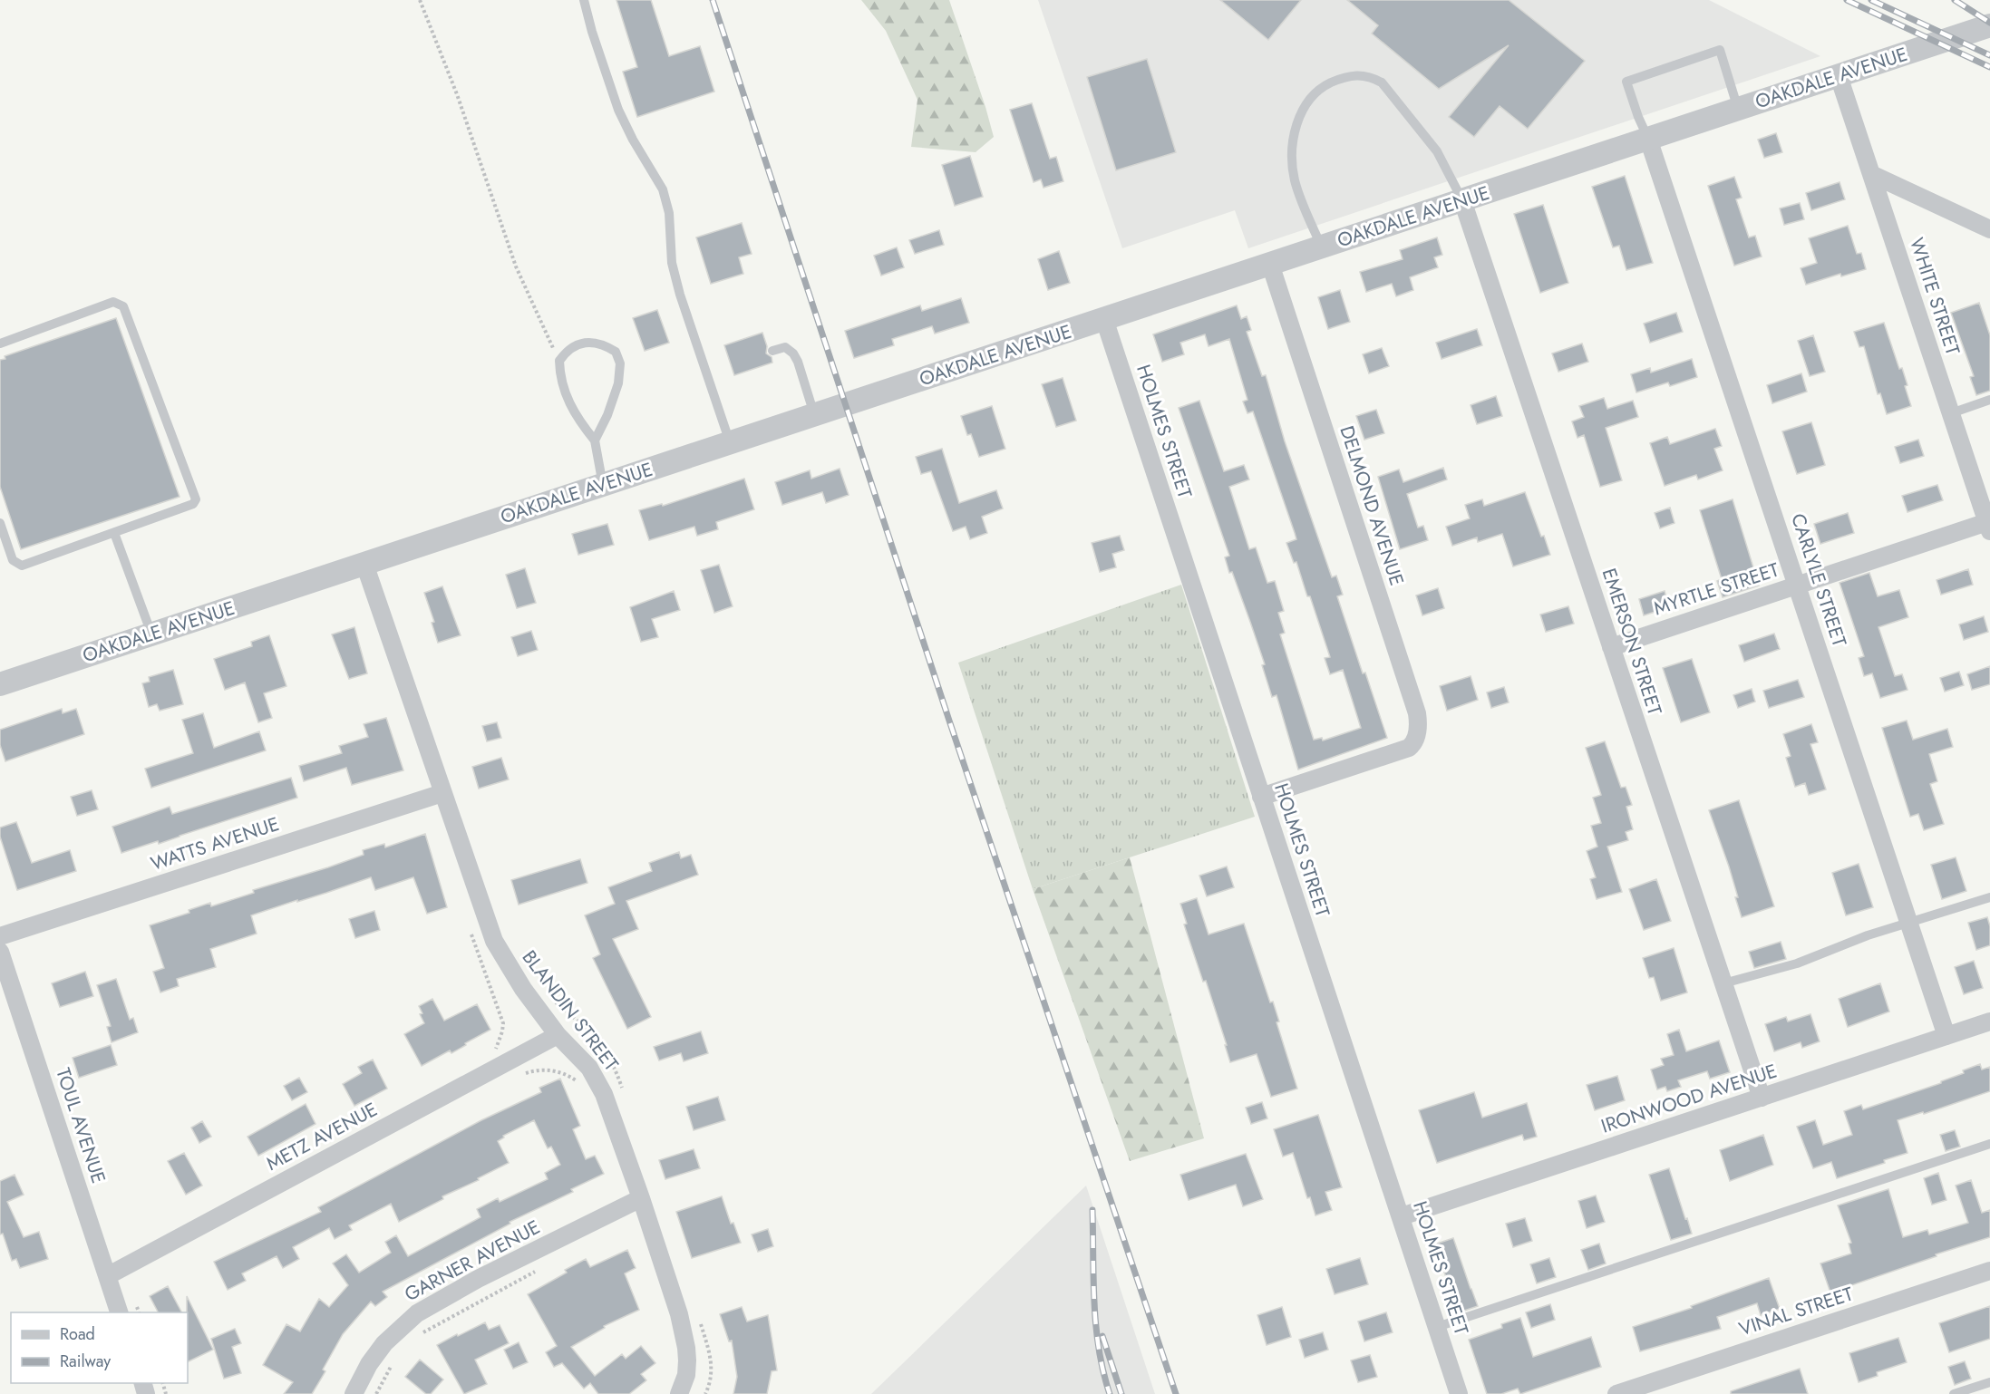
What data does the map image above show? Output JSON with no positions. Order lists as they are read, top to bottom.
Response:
{
  "streets": {
    "street": [
      "OAKDALE AVENUE",
      "WHITE STREET",
      "HOLMES STREET",
      "DELMOND AVENUE",
      "CARLYLE STREET",
      "MYRTLE STREET",
      "EMERSON STREET",
      "WATTS AVENUE",
      "BLANDIN STREET",
      "IRONWOOD AVENUE",
      "TOUL AVENUE",
      "METZ AVENUE",
      "GARNER AVENUE",
      "VINAL STREET"
    ]
  },
  "crossings": [
    ["OAKDALE AVENUE", "WHITE STREET"],
    ["OAKDALE AVENUE", "HOLMES STREET"],
    ["OAKDALE AVENUE", "DELMOND AVENUE"],
    ["OAKDALE AVENUE", "CARLYLE STREET"],
    ["OAKDALE AVENUE", "EMERSON STREET"],
    ["OAKDALE AVENUE", "BLANDIN STREET"],
    ["WHITE STREET", "MYRTLE STREET"],
    ["HOLMES STREET", "DELMOND AVENUE"],
    ["HOLMES STREET", "IRONWOOD AVENUE"],
    ["CARLYLE STREET", "MYRTLE STREET"],
    ["CARLYLE STREET", "IRONWOOD AVENUE"],
    ["MYRTLE STREET", "EMERSON STREET"],
    ["EMERSON STREET", "IRONWOOD AVENUE"],
    ["WATTS AVENUE", "BLANDIN STREET"],
    ["BLANDIN STREET", "METZ AVENUE"],
    ["BLANDIN STREET", "GARNER AVENUE"],
    ["TOUL AVENUE", "METZ AVENUE"]
  ],
  "legend": ["Road", "Railway"]
}
